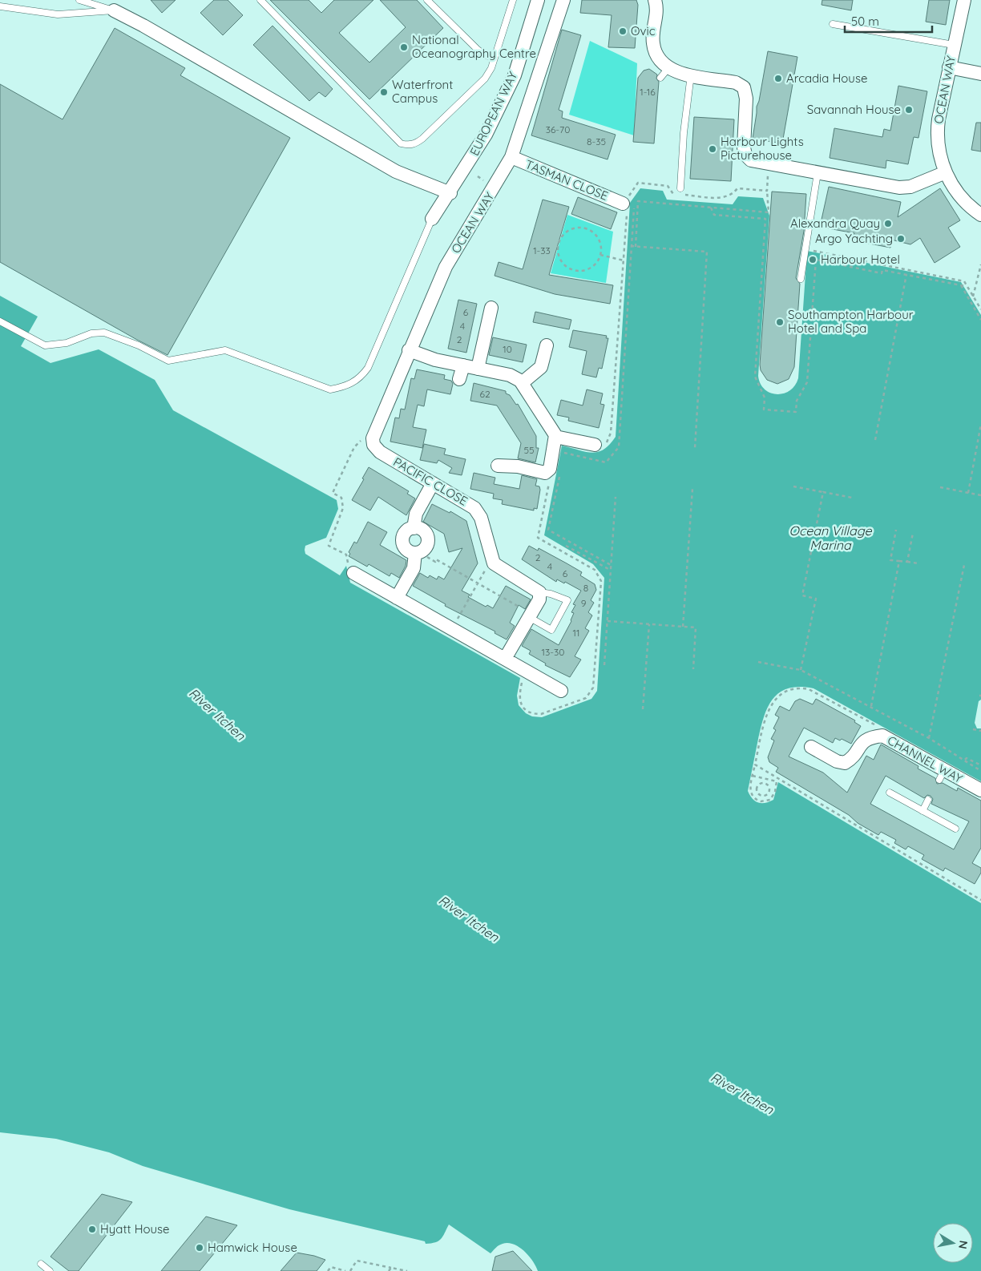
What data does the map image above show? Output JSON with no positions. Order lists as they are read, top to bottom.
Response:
{
  "streets": {
    "street": [
      "OCEAN WAY",
      "EUROPEAN WAY",
      "TASMAN CLOSE",
      "PACIFIC CLOSE",
      "CHANNEL WAY"
    ]
  },
  "crossings": [
    ["OCEAN WAY", "TASMAN CLOSE"],
    ["OCEAN WAY", "PACIFIC CLOSE"]
  ],
  "water": ["Ocean Village Marina", "River Itchen"],
  "places": [
    "Ovic",
    "National Oceanography Centre",
    "Arcadia House",
    "Waterfront Campus",
    "Savannah House",
    "Harbour Lights Picturehouse",
    "Alexandra Quay",
    "Argo Yachting",
    "Harbour Hotel",
    "Southampton Harbour Hotel and Spa",
    "Hyatt House",
    "Hamwick House"
  ],
  "house_numbers": [
    "1-16",
    "36-70",
    "8-35",
    "1-33",
    "6",
    "4",
    "2",
    "10",
    "62",
    "55",
    "2",
    "4",
    "6",
    "8",
    "9",
    "11",
    "13-30"
  ],
  "scale_bar": "50 m",
  "north": "right"
}
